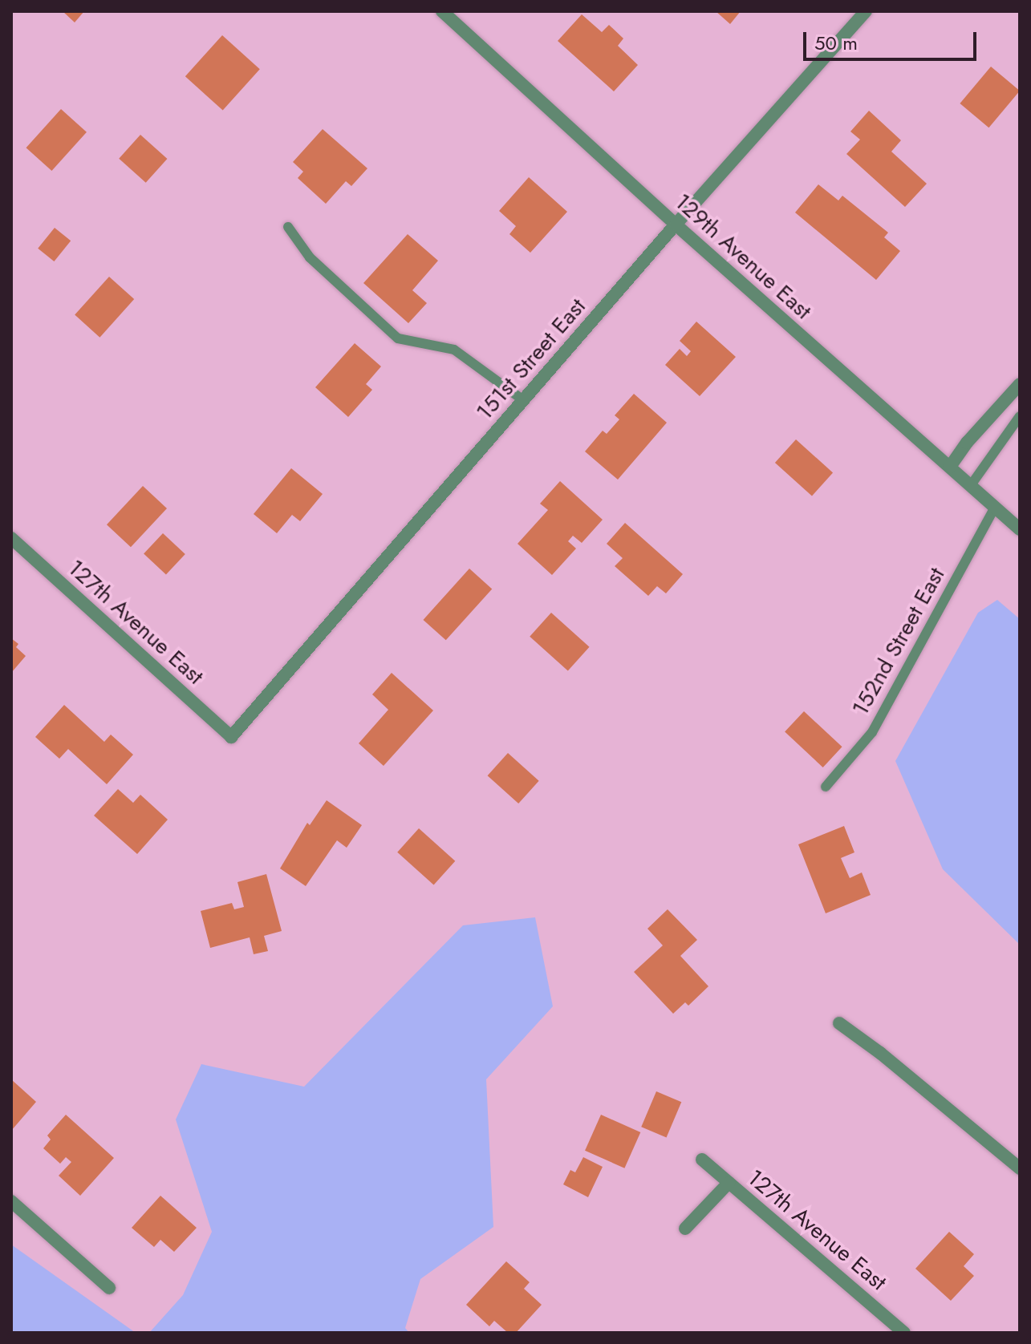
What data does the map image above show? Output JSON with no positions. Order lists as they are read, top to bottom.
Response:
{
  "streets": {
    "street": ["129th Avenue East", "151st Street East", "127th Avenue East"],
    "lane": ["152nd Street East"]
  },
  "crossings": [
    ["129th Avenue East", "151st Street East"],
    ["129th Avenue East", "152nd Street East"],
    ["151st Street East", "127th Avenue East"]
  ],
  "scale_bar": "50 m"
}
